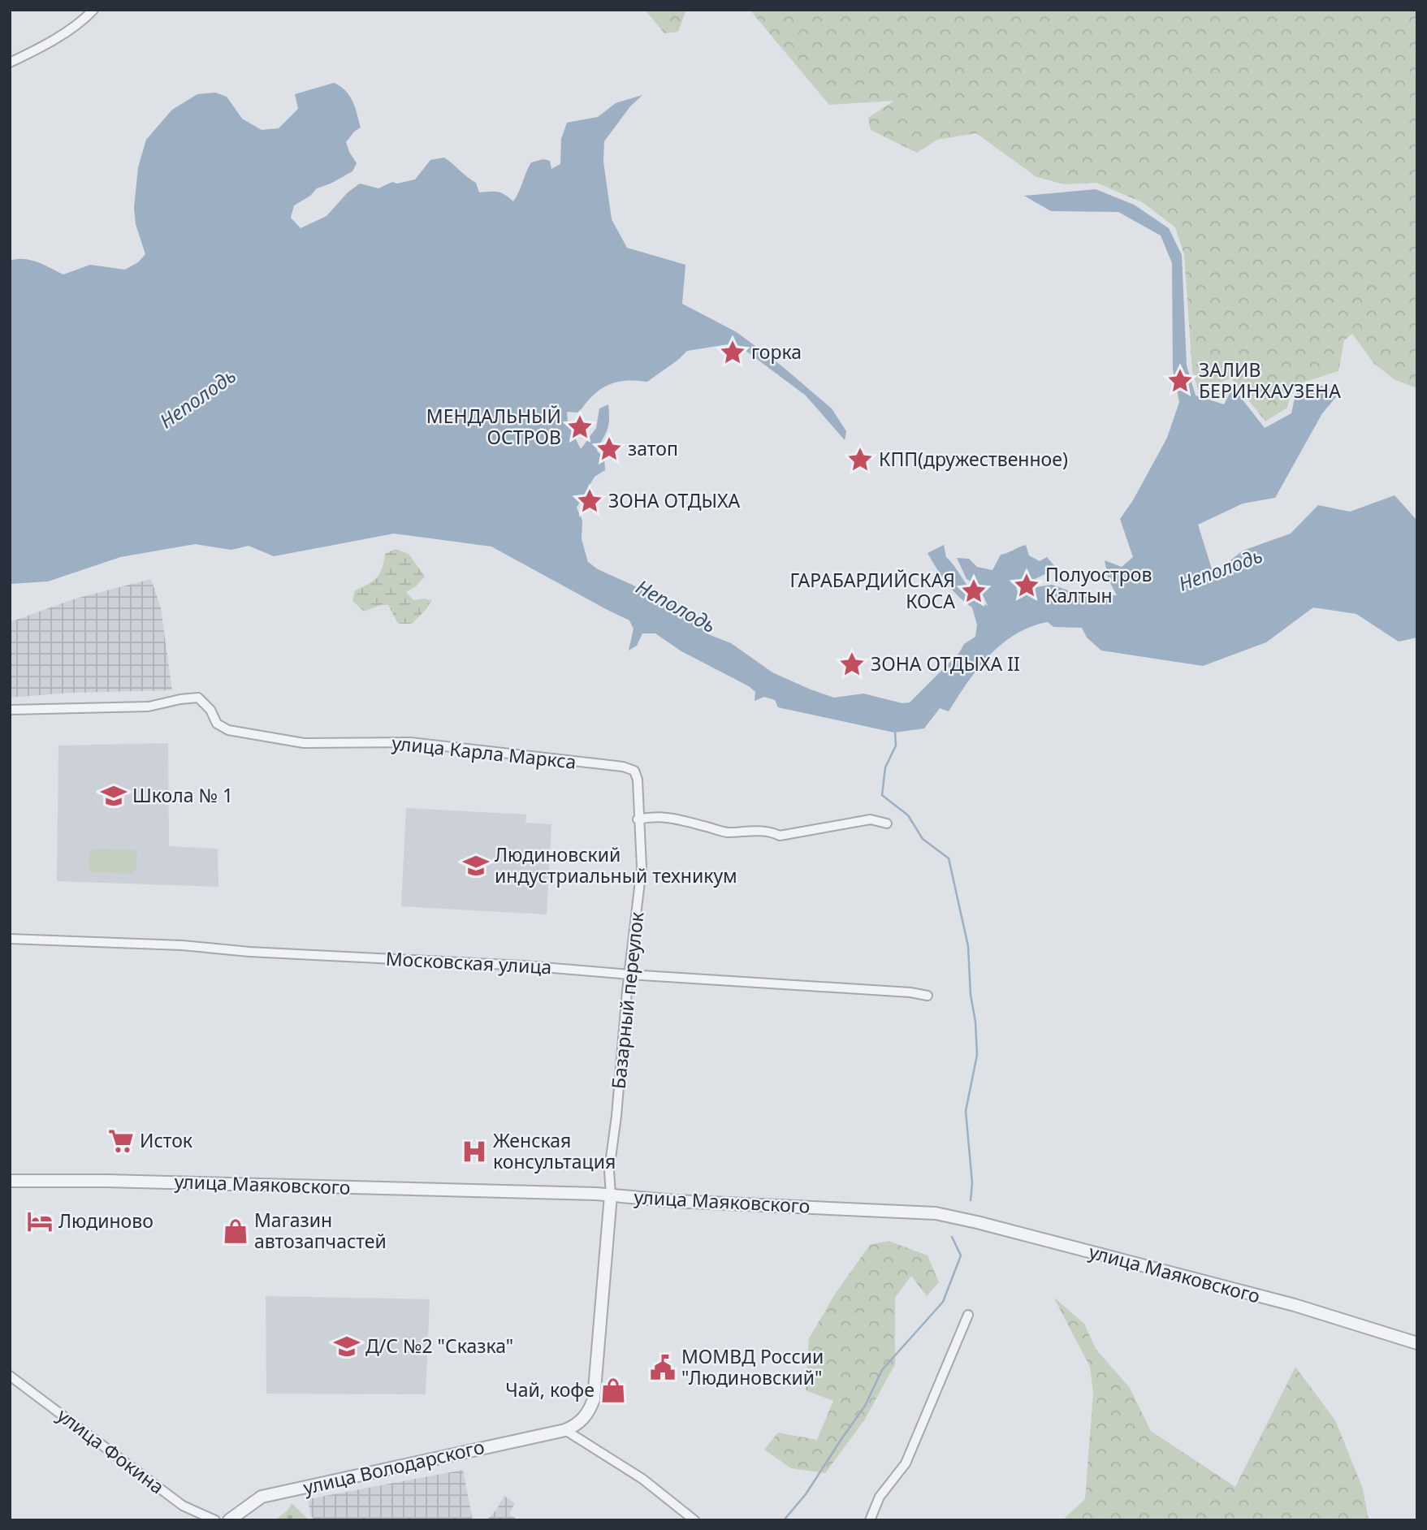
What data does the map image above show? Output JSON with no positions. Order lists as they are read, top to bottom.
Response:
{
  "streets": {
    "street": [
      "улица Карла Маркса",
      "Московская улица",
      "Базарный переулок",
      "улица Маяковского",
      "улица Фокина",
      "улица Володарского"
    ]
  },
  "crossings": [
    ["улица Карла Маркса", "Базарный переулок"],
    ["Московская улица", "Базарный переулок"],
    ["Базарный переулок", "улица Маяковского"],
    ["Базарный переулок", "улица Володарского"],
    ["улица Маяковского", "улица Володарского"]
  ],
  "water": ["Неполодь"],
  "places": {
    "place": [
      "горка",
      "ЗАЛИВ БЕРИНХАУЗЕНА",
      "МЕНДАЛЬНЫЙ ОСТРОВ",
      "затоп",
      "КПП(дружественное)",
      "ЗОНА ОТДЫХА",
      "Полуостров Калтын",
      "ГАРАБАРДИЙСКАЯ КОСА",
      "ЗОНА ОТДЫХА II"
    ],
    "school or university": ["Школа № 1", "Людиновский индустриальный техникум", "Д/С №2 \"Сказка\""],
    "supermarket": ["Исток"],
    "hospital": ["Женская консультация"],
    "hotel": ["Людиново"],
    "shop": ["Магазин автозапчастей", "Чай, кофе"],
    "public building": ["МОМВД России \"Людиновский\""]
  }
}
